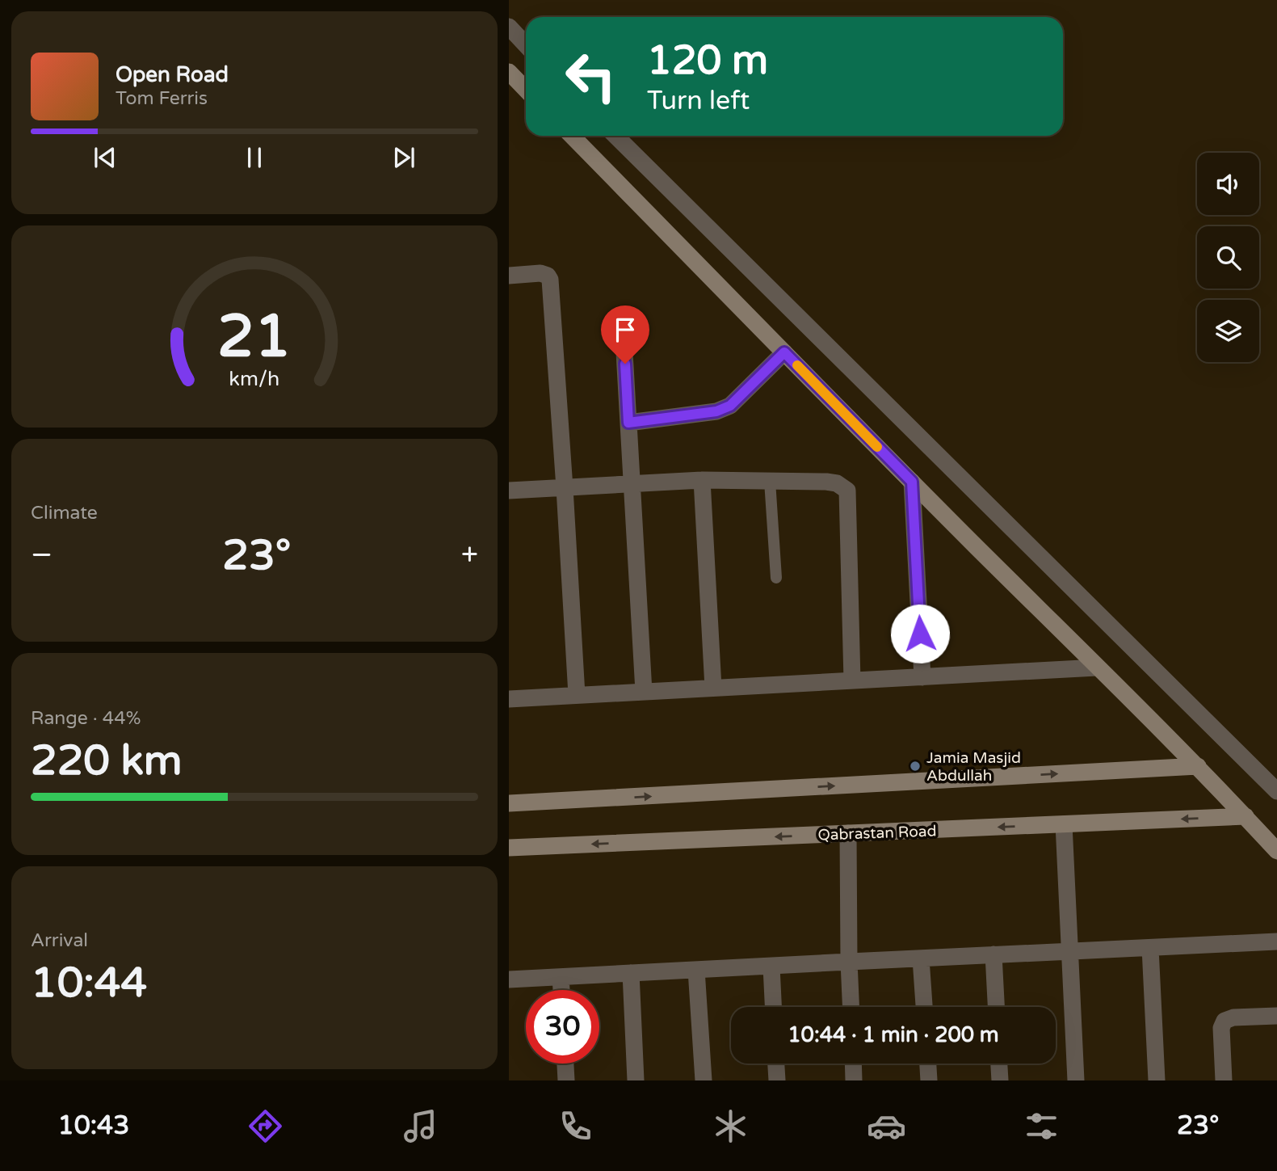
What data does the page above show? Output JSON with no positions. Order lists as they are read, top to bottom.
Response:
{
  "streets": {
    "street": ["Qabrastan Road"]
  },
  "places": ["Jamia Masjid Abdullah"],
  "page": {
    "turn": ["120 m", "Turn left"],
    "song": ["Open Road", "Tom Ferris"],
    "tile": [
      "Climate",
      ["Range · 44%", "220 km"],
      ["Arrival", "10:44"]
    ],
    "heat": ["−", "23°", "+"],
    "limit": "30",
    "trip": "10:44 · 1 min · 200 m",
    "tabs": ["10:43", "23°"],
    "gauge": ["21", "km/h"]
  }
}
